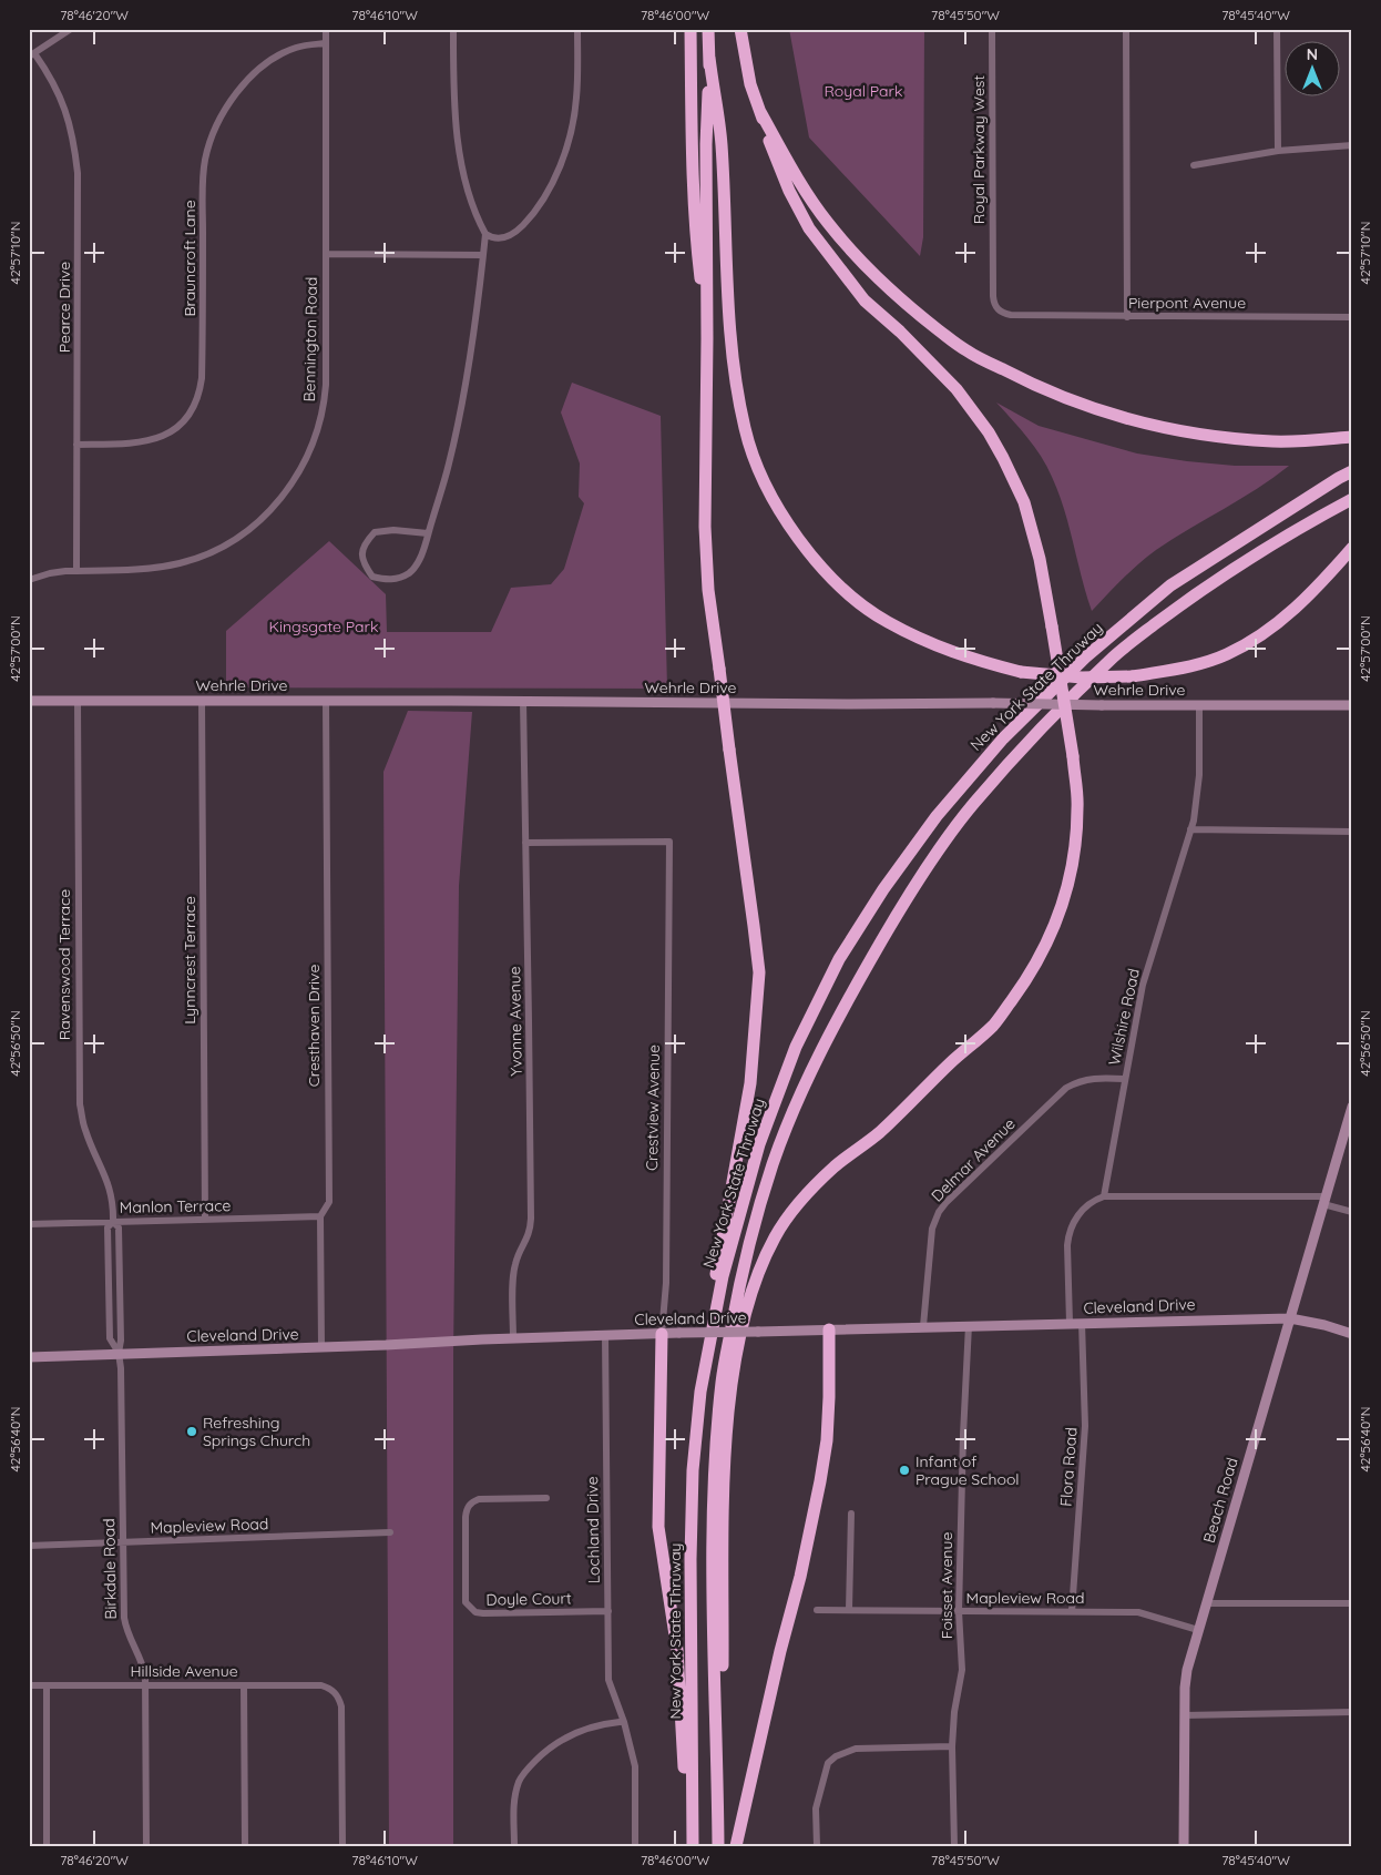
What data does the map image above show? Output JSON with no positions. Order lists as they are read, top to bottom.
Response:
{
  "streets": {
    "highway": ["New York State Thruway"],
    "street": [
      "Royal Parkway West",
      "Brauncroft Lane",
      "Pierpont Avenue",
      "Pearce Drive",
      "Bennington Road",
      "Wehrle Drive",
      "Lynncrest Terrace",
      "Ravenswood Terrace",
      "Wilshire Road",
      "Yvonne Avenue",
      "Cresthaven Drive",
      "Crestview Avenue",
      "Delmar Avenue",
      "Manlon Terrace",
      "Cleveland Drive",
      "Flora Road",
      "Beach Road",
      "Mapleview Road",
      "Lochland Drive",
      "Birkdale Road",
      "Foisset Avenue",
      "Doyle Court",
      "Hillside Avenue"
    ]
  },
  "crossings": [
    ["Royal Parkway West", "Pierpont Avenue"],
    ["Brauncroft Lane", "Pearce Drive"],
    ["Brauncroft Lane", "Bennington Road"],
    ["Pearce Drive", "Bennington Road"],
    ["Wehrle Drive", "Lynncrest Terrace"],
    ["Wehrle Drive", "Ravenswood Terrace"],
    ["Wehrle Drive", "Wilshire Road"],
    ["Wehrle Drive", "Yvonne Avenue"],
    ["Wehrle Drive", "Cresthaven Drive"],
    ["Lynncrest Terrace", "Manlon Terrace"],
    ["Ravenswood Terrace", "Manlon Terrace"],
    ["Ravenswood Terrace", "Cleveland Drive"],
    ["Ravenswood Terrace", "Birkdale Road"],
    ["Wilshire Road", "Delmar Avenue"],
    ["Yvonne Avenue", "Crestview Avenue"],
    ["Yvonne Avenue", "Cleveland Drive"],
    ["Cresthaven Drive", "Manlon Terrace"],
    ["Cresthaven Drive", "Cleveland Drive"],
    ["Crestview Avenue", "Cleveland Drive"],
    ["Delmar Avenue", "Cleveland Drive"],
    ["Cleveland Drive", "Flora Road"],
    ["Cleveland Drive", "Beach Road"],
    ["Cleveland Drive", "Lochland Drive"],
    ["Cleveland Drive", "Birkdale Road"],
    ["Cleveland Drive", "Foisset Avenue"],
    ["Flora Road", "Mapleview Road"],
    ["Beach Road", "Mapleview Road"],
    ["Mapleview Road", "Birkdale Road"],
    ["Mapleview Road", "Foisset Avenue"],
    ["Lochland Drive", "Doyle Court"],
    ["Birkdale Road", "Hillside Avenue"]
  ],
  "parks": ["Royal Park", "Kingsgate Park"],
  "places": ["Refreshing Springs Church", "Infant of Prague School"],
  "north": "top",
  "coordinates": [
    "78°46'20\"W",
    "78°46'10\"W",
    "78°46'00\"W",
    "78°45'50\"W",
    "78°45'40\"W",
    "42°57'10\"N",
    "42°57'00\"N",
    "42°56'50\"N",
    "42°56'40\"N"
  ]
}
